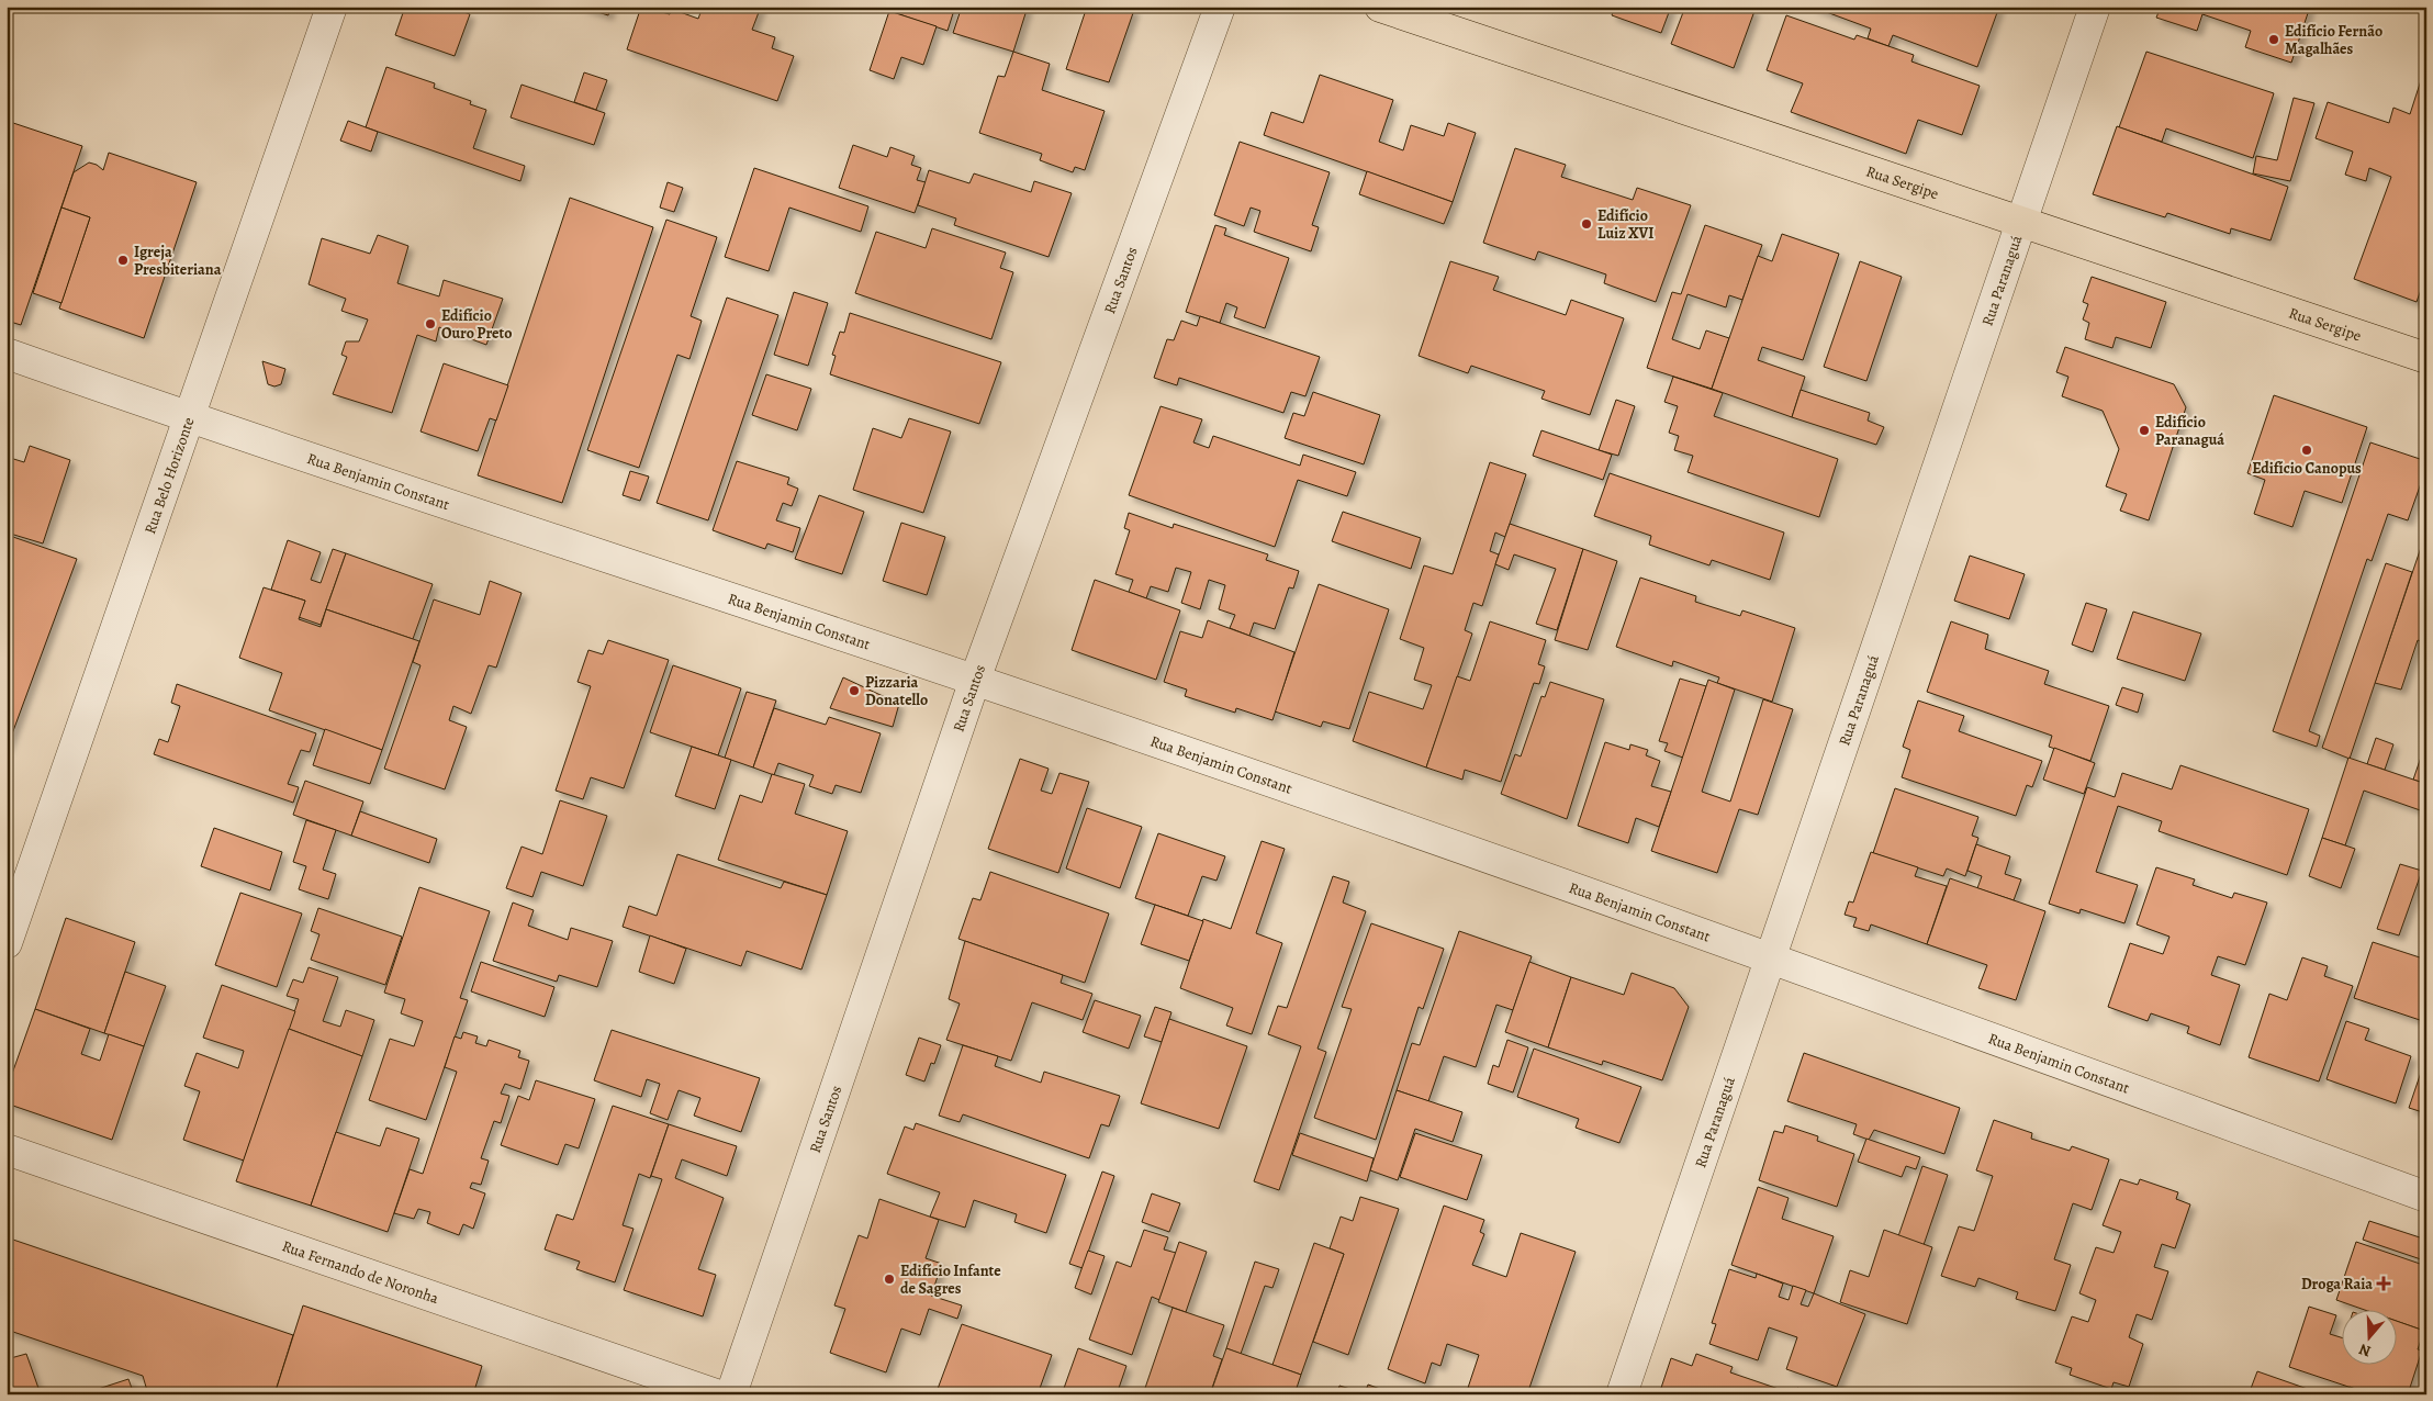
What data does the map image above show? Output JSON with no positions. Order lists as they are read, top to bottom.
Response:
{
  "streets": {
    "main road": ["Rua Sergipe"],
    "street": [
      "Rua Santos",
      "Rua Paranaguá",
      "Rua Belo Horizonte",
      "Rua Benjamin Constant",
      "Rua Fernando de Noronha"
    ]
  },
  "crossings": [
    ["Rua Sergipe", "Rua Paranaguá"],
    ["Rua Santos", "Rua Benjamin Constant"],
    ["Rua Paranaguá", "Rua Benjamin Constant"],
    ["Rua Belo Horizonte", "Rua Benjamin Constant"]
  ],
  "places": {
    "other": [
      "Edifício Fernão Magalhães",
      "Edifício Luiz XVI",
      "Igreja Presbiteriana",
      "Edifício Ouro Preto",
      "Edifício Paranaguá",
      "Edifício Canopus",
      "Pizzaria Donatello",
      "Edifício Infante de Sagres"
    ],
    "health": ["Droga Raia"]
  },
  "north": "bottom"
}
